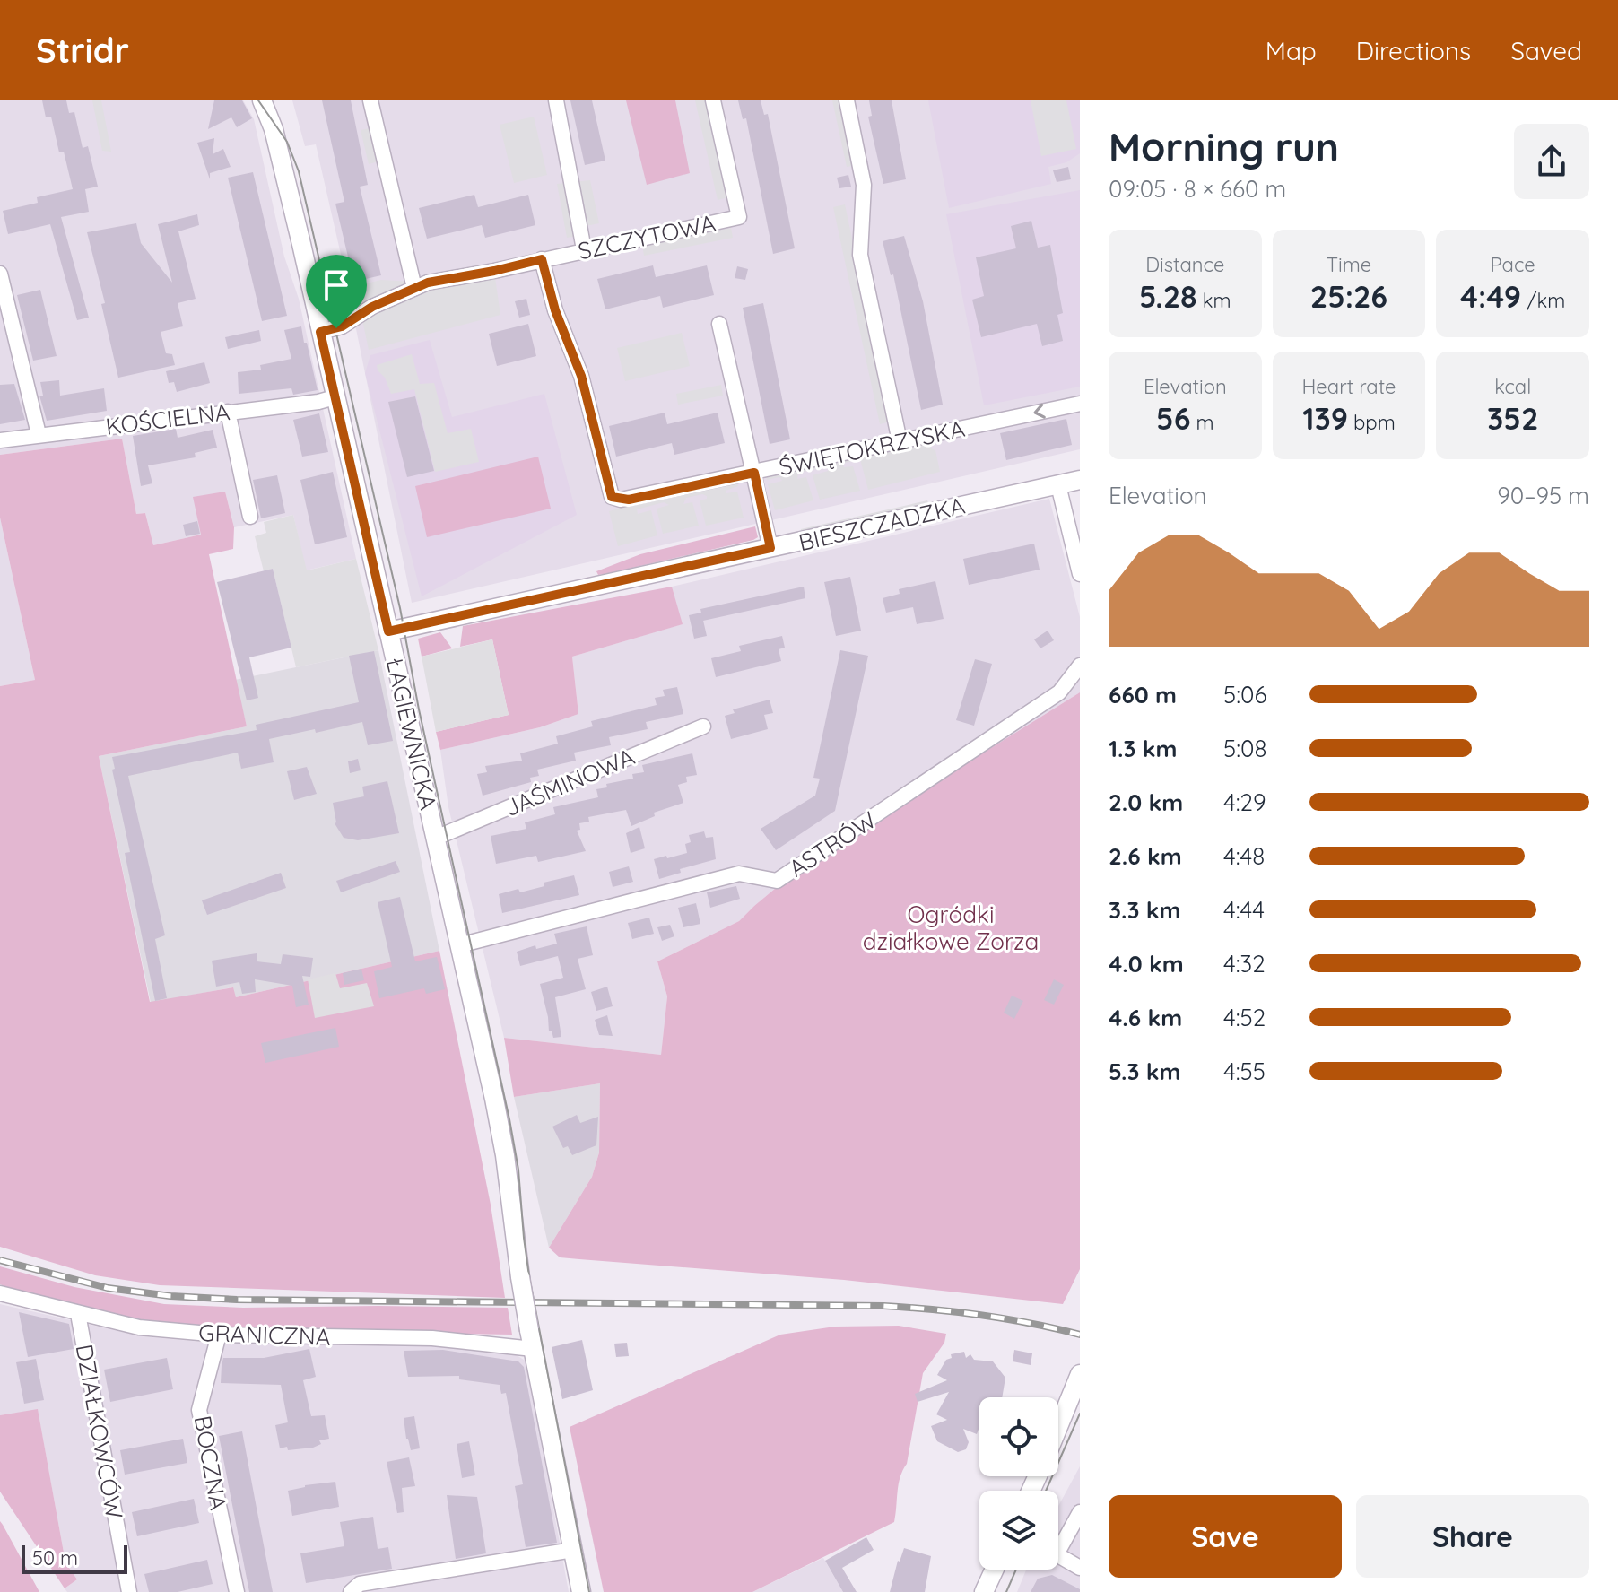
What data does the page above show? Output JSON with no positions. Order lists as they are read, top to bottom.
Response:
{
  "streets": {
    "street": [
      "SZCZYTOWA",
      "KOŚCIELNA",
      "ŚWIĘTOKRZYSKA",
      "BIESZCZADZKA",
      "ŁAGIEWNICKA",
      "JAŚMINOWA",
      "ASTRÓW",
      "GRANICZNA",
      "DZIAŁKOWCÓW",
      "BOCZNA"
    ]
  },
  "crossings": [
    ["SZCZYTOWA", "ŚWIĘTOKRZYSKA"],
    ["SZCZYTOWA", "ŁAGIEWNICKA"],
    ["KOŚCIELNA", "ŁAGIEWNICKA"],
    ["BIESZCZADZKA", "ŁAGIEWNICKA"],
    ["ŁAGIEWNICKA", "JAŚMINOWA"],
    ["ŁAGIEWNICKA", "ASTRÓW"],
    ["ŁAGIEWNICKA", "GRANICZNA"],
    ["GRANICZNA", "DZIAŁKOWCÓW"],
    ["GRANICZNA", "BOCZNA"]
  ],
  "parks": ["Ogródki działkowe Zorza"],
  "scale_bar": "50 m",
  "page": {
    "header": "Stridr",
    "nav": ["Map", "Directions", "Saved"],
    "heading": ["Morning run", "09:05 · 8 × 660 m"],
    "stats": [
      ["Distance", "5.28 km"],
      ["Time", "25:26"],
      ["Pace", "4:49 /km"],
      ["Elevation", "56 m"],
      ["Heart rate", "139 bpm"],
      ["kcal", "352"]
    ],
    "chart": ["Elevation", "90–95 m"],
    "list": [
      {
        "name": "660 m",
        "note": "5:06"
      },
      {
        "name": "1.3 km",
        "note": "5:08"
      },
      {
        "name": "2.0 km",
        "note": "4:29"
      },
      {
        "name": "2.6 km",
        "note": "4:48"
      },
      {
        "name": "3.3 km",
        "note": "4:44"
      },
      {
        "name": "4.0 km",
        "note": "4:32"
      },
      {
        "name": "4.6 km",
        "note": "4:52"
      },
      {
        "name": "5.3 km",
        "note": "4:55"
      }
    ],
    "buttons": ["Save", "Share"],
    "scale": "50 m"
  }
}
